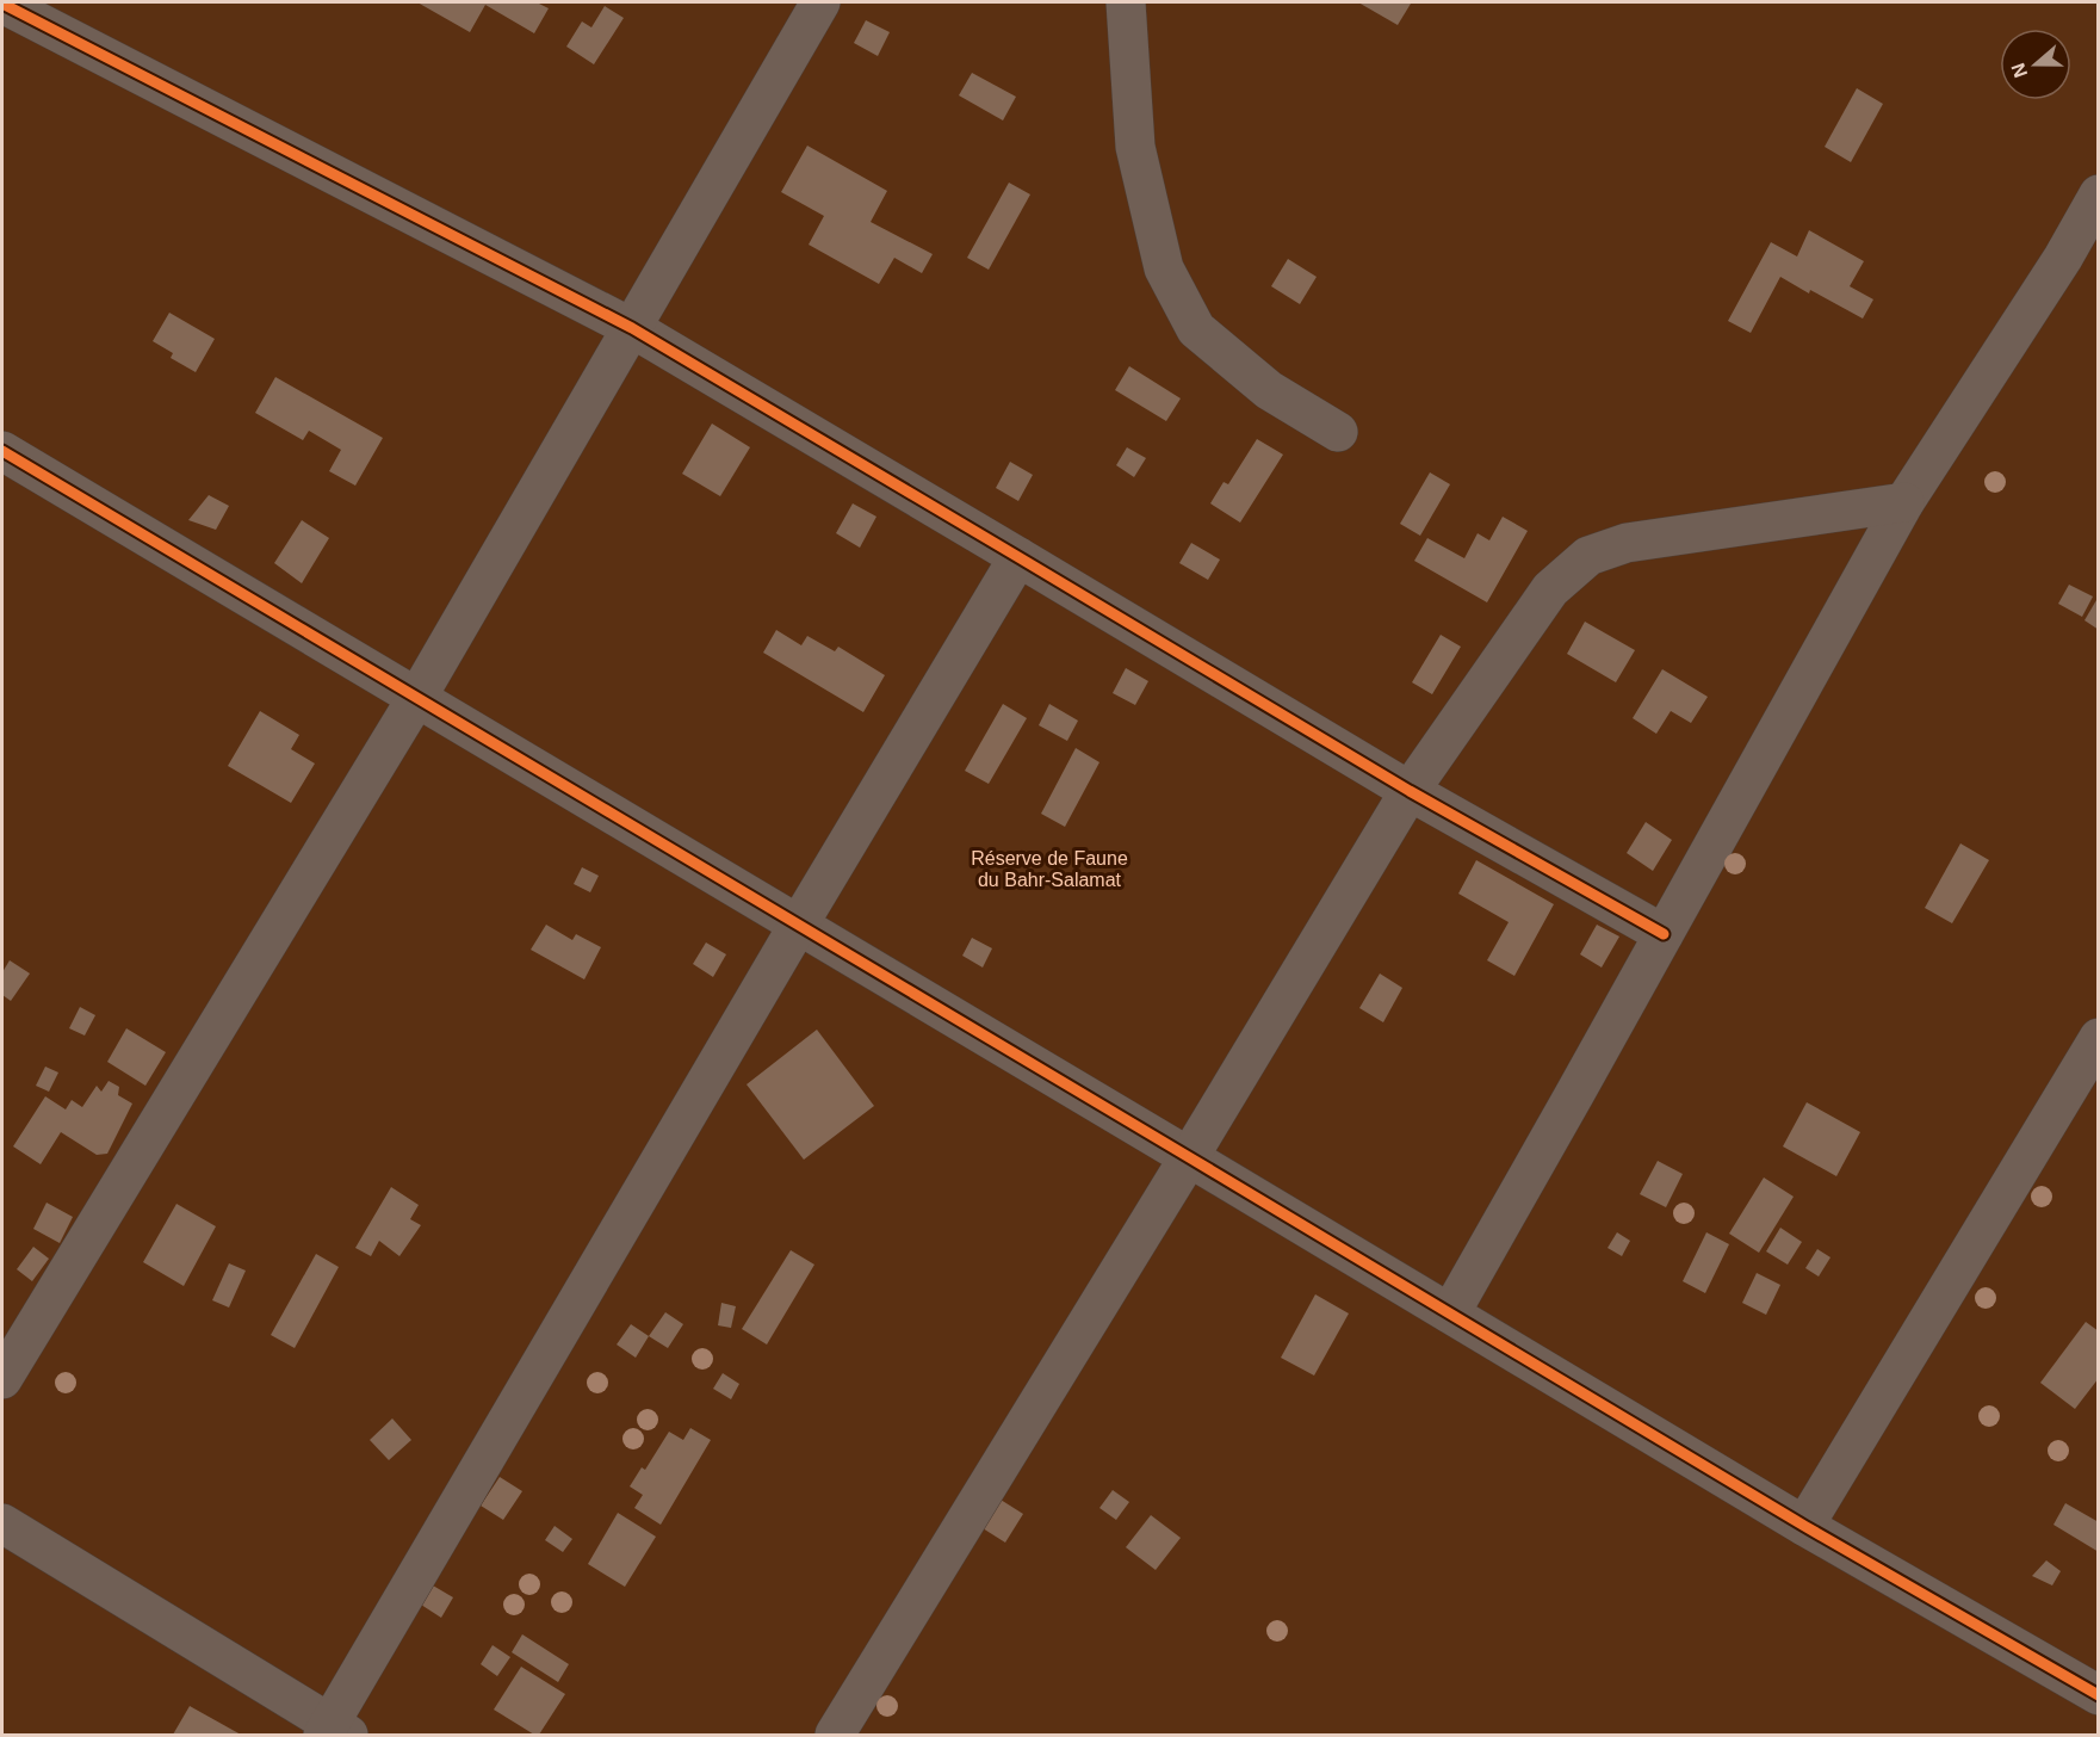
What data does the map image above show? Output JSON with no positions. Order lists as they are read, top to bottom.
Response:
{
  "parks": ["Réserve de Faune du Bahr-Salamat"],
  "north": "left"
}
